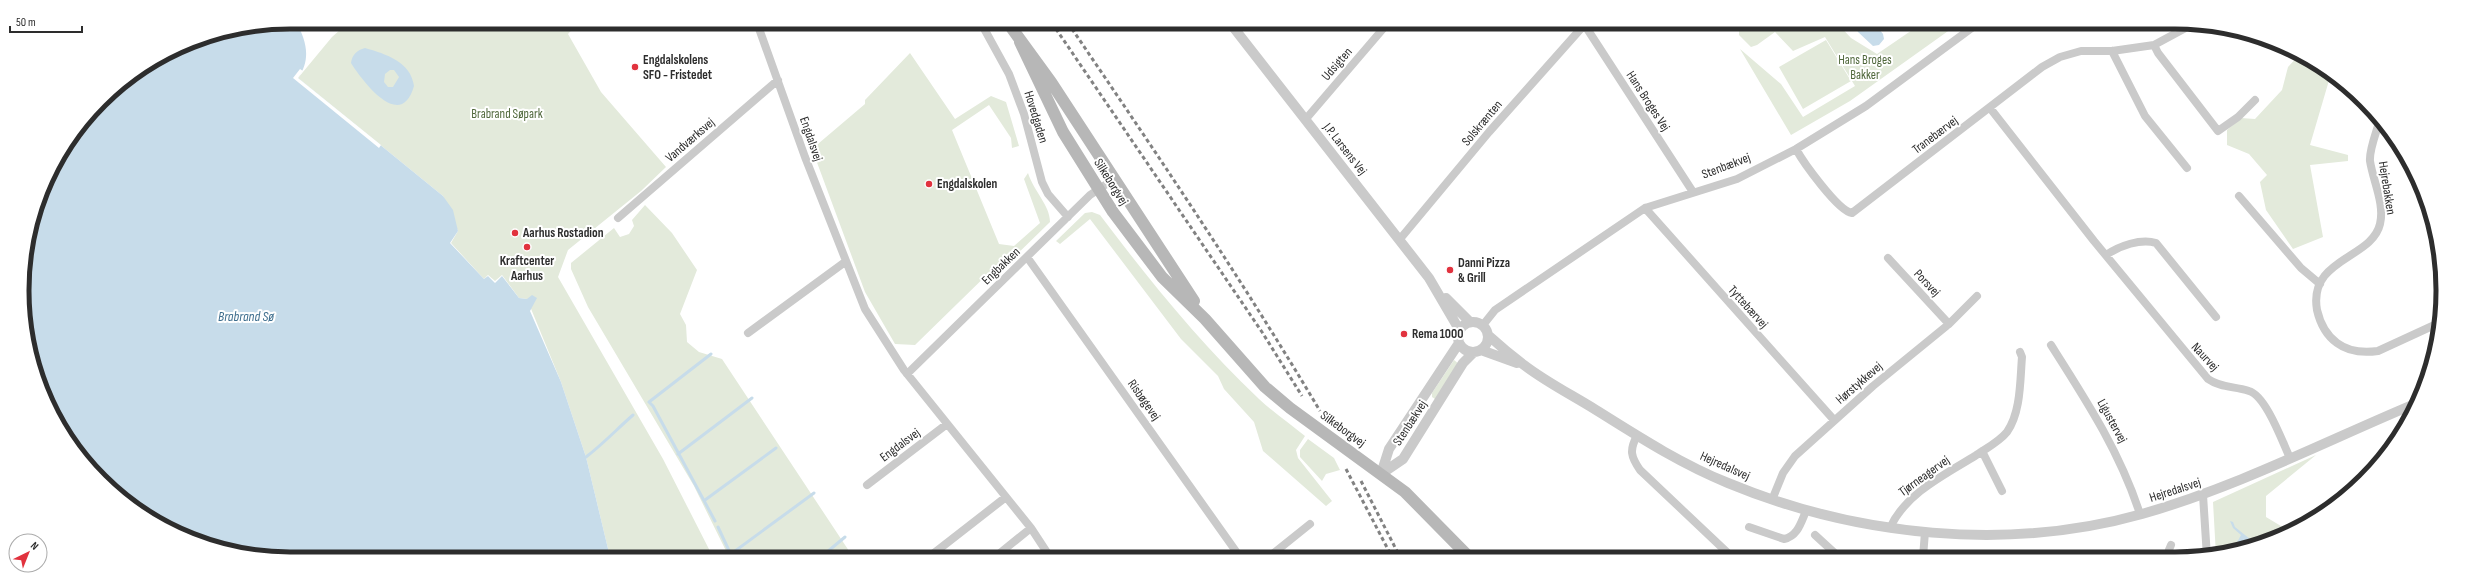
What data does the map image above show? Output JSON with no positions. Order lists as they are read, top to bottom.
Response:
{
  "streets": {
    "main road": ["Silkeborgvej"],
    "street": [
      "Udsigten",
      "Hans Broges Vej",
      "Hovedgaden",
      "Solskrænten",
      "Tranebærvej",
      "Engdalsvej",
      "Vandværksvej",
      "J.P. Larsens Vej",
      "Stenbækvej",
      "Hejrebakken",
      "Engbakken",
      "Porsvej",
      "Tyttebærvej",
      "Naurvej",
      "Hørstykkevej",
      "Risbøgevej",
      "Ligustervej",
      "Hejredalsvej",
      "Tjørneagervej"
    ]
  },
  "crossings": [
    ["Udsigten", "J.P. Larsens Vej"],
    ["Hans Broges Vej", "Stenbækvej"],
    ["Hovedgaden", "Engbakken"],
    ["Solskrænten", "J.P. Larsens Vej"],
    ["Tranebærvej", "Stenbækvej"],
    ["Tranebærvej", "Naurvej"],
    ["Engdalsvej", "Vandværksvej"],
    ["Engdalsvej", "Engbakken"],
    ["J.P. Larsens Vej", "Stenbækvej"],
    ["J.P. Larsens Vej", "Hejredalsvej"],
    ["Stenbækvej", "Silkeborgvej"],
    ["Stenbækvej", "Tyttebærvej"],
    ["Stenbækvej", "Hejredalsvej"],
    ["Silkeborgvej", "Engbakken"],
    ["Engbakken", "Risbøgevej"],
    ["Porsvej", "Hørstykkevej"],
    ["Tyttebærvej", "Hørstykkevej"],
    ["Naurvej", "Hejredalsvej"],
    ["Hørstykkevej", "Hejredalsvej"],
    ["Ligustervej", "Hejredalsvej"],
    ["Hejredalsvej", "Tjørneagervej"]
  ],
  "water": ["Brabrand Sø"],
  "parks": ["Hans Broges Bakker", "Brabrand Søpark"],
  "places": [
    "Engdalskolens SFO - Fristedet",
    "Engdalskolen",
    "Aarhus Rostadion",
    "Kraftcenter Aarhus",
    "Danni Pizza & Grill",
    "Rema 1000"
  ],
  "scale_bar": "50 m",
  "north": "top right"
}
